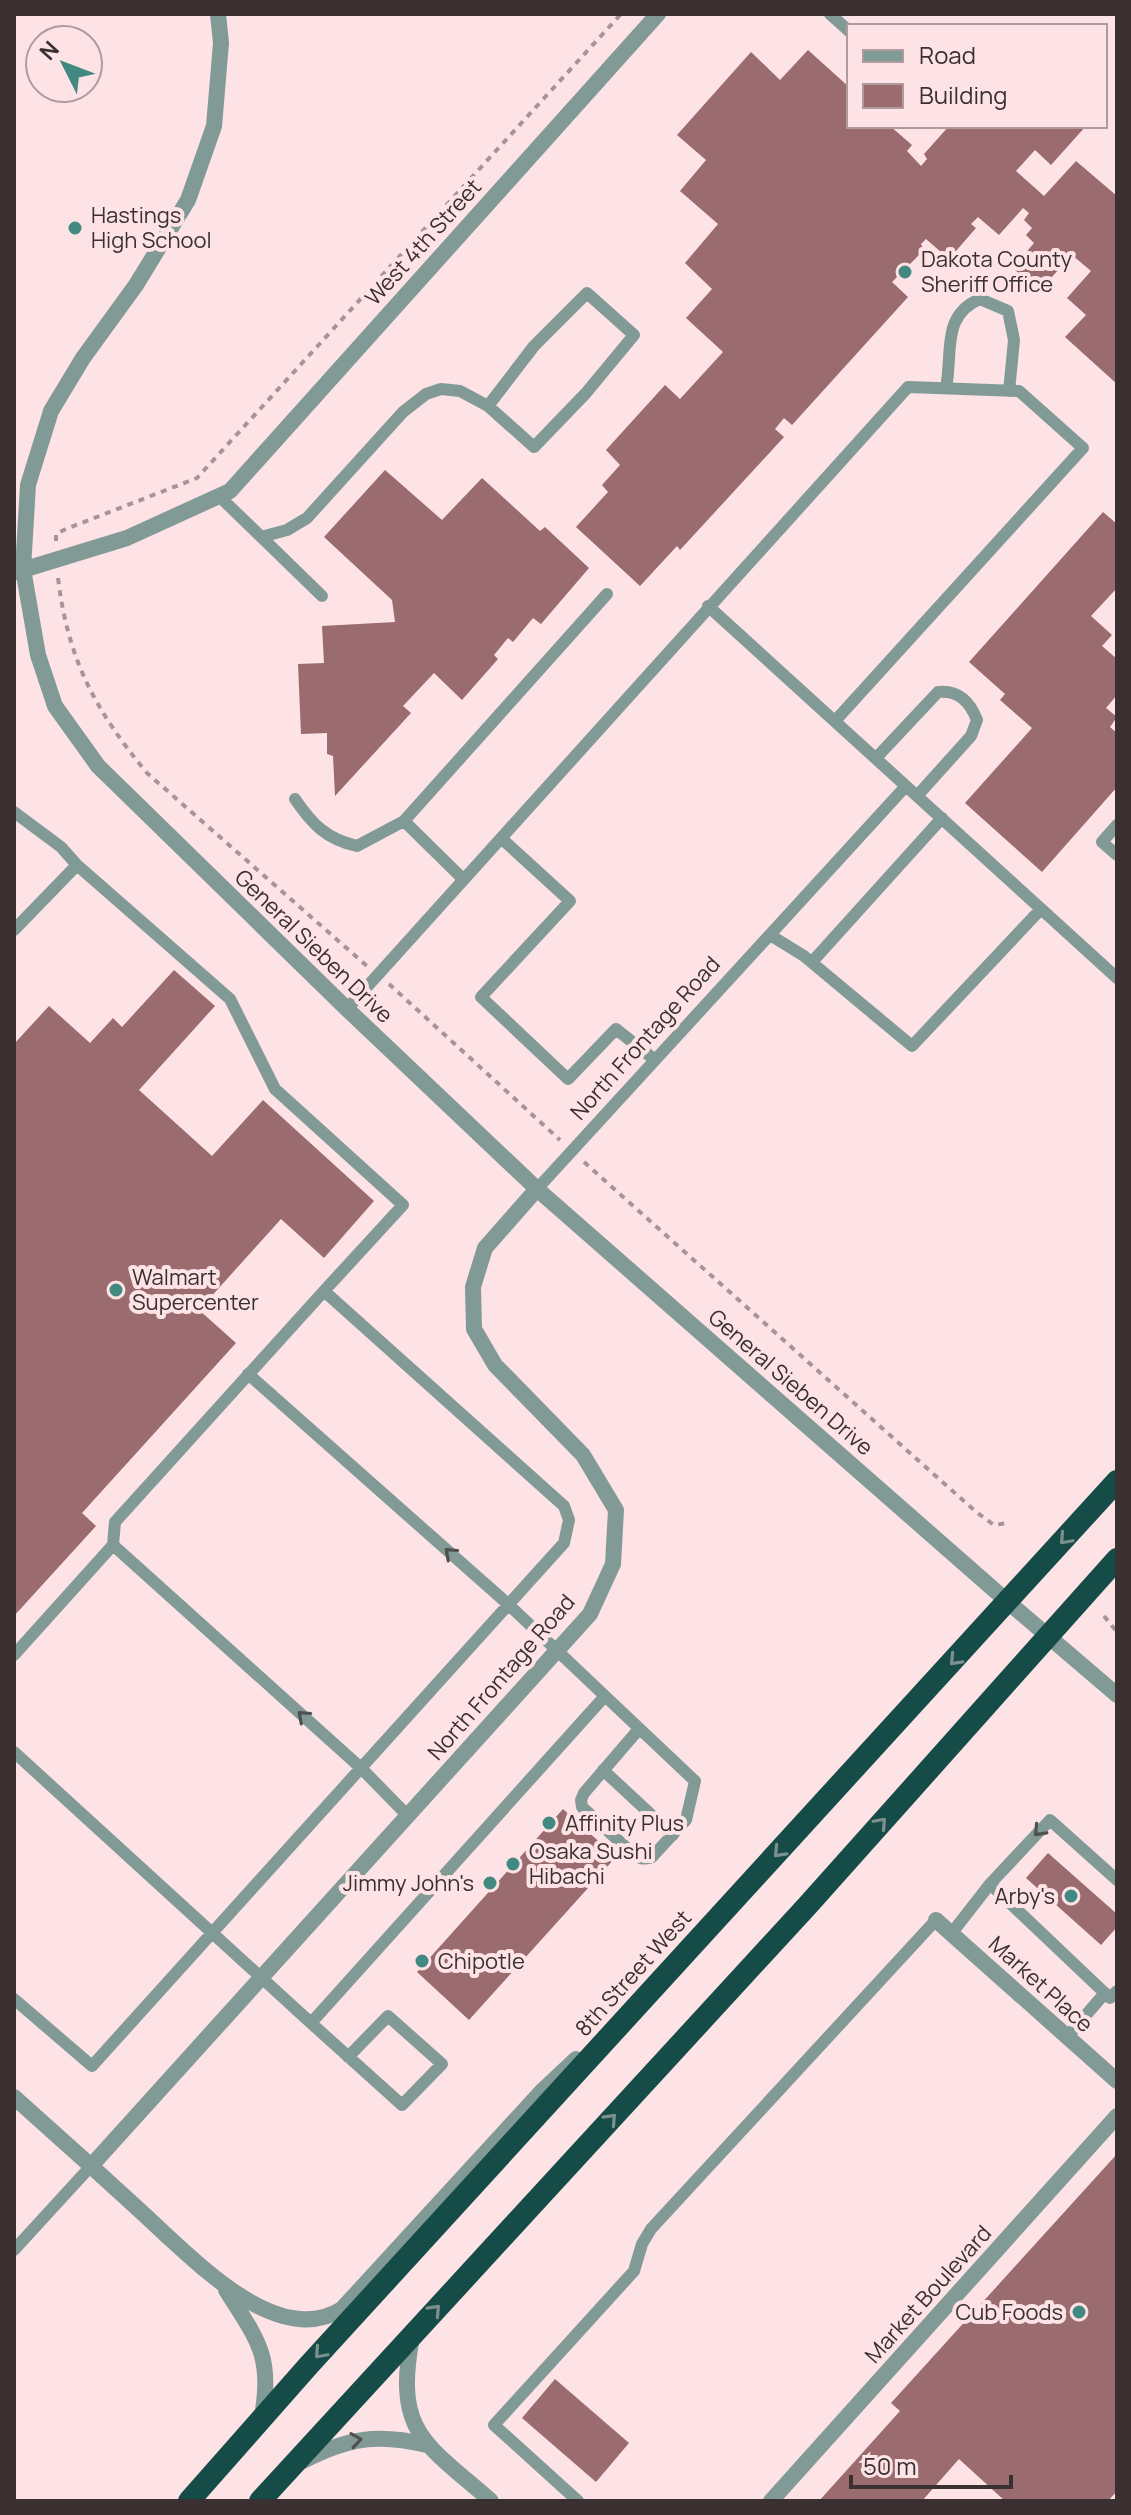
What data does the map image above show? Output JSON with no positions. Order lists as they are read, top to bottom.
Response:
{
  "streets": {
    "highway": ["8th Street West"],
    "street": [
      "West 4th Street",
      "General Sieben Drive",
      "North Frontage Road",
      "Market Place",
      "Market Boulevard"
    ]
  },
  "crossings": [
    ["West 4th Street", "General Sieben Drive"],
    ["General Sieben Drive", "North Frontage Road"],
    ["General Sieben Drive", "8th Street West"]
  ],
  "places": [
    "Hastings High School",
    "Dakota County Sheriff Office",
    "Walmart Supercenter",
    "Affinity Plus",
    "Osaka Sushi Hibachi",
    "Jimmy John's",
    "Arby's",
    "Chipotle",
    "Cub Foods"
  ],
  "legend": ["Road", "Building"],
  "scale_bar": "50 m",
  "north": "top left"
}
